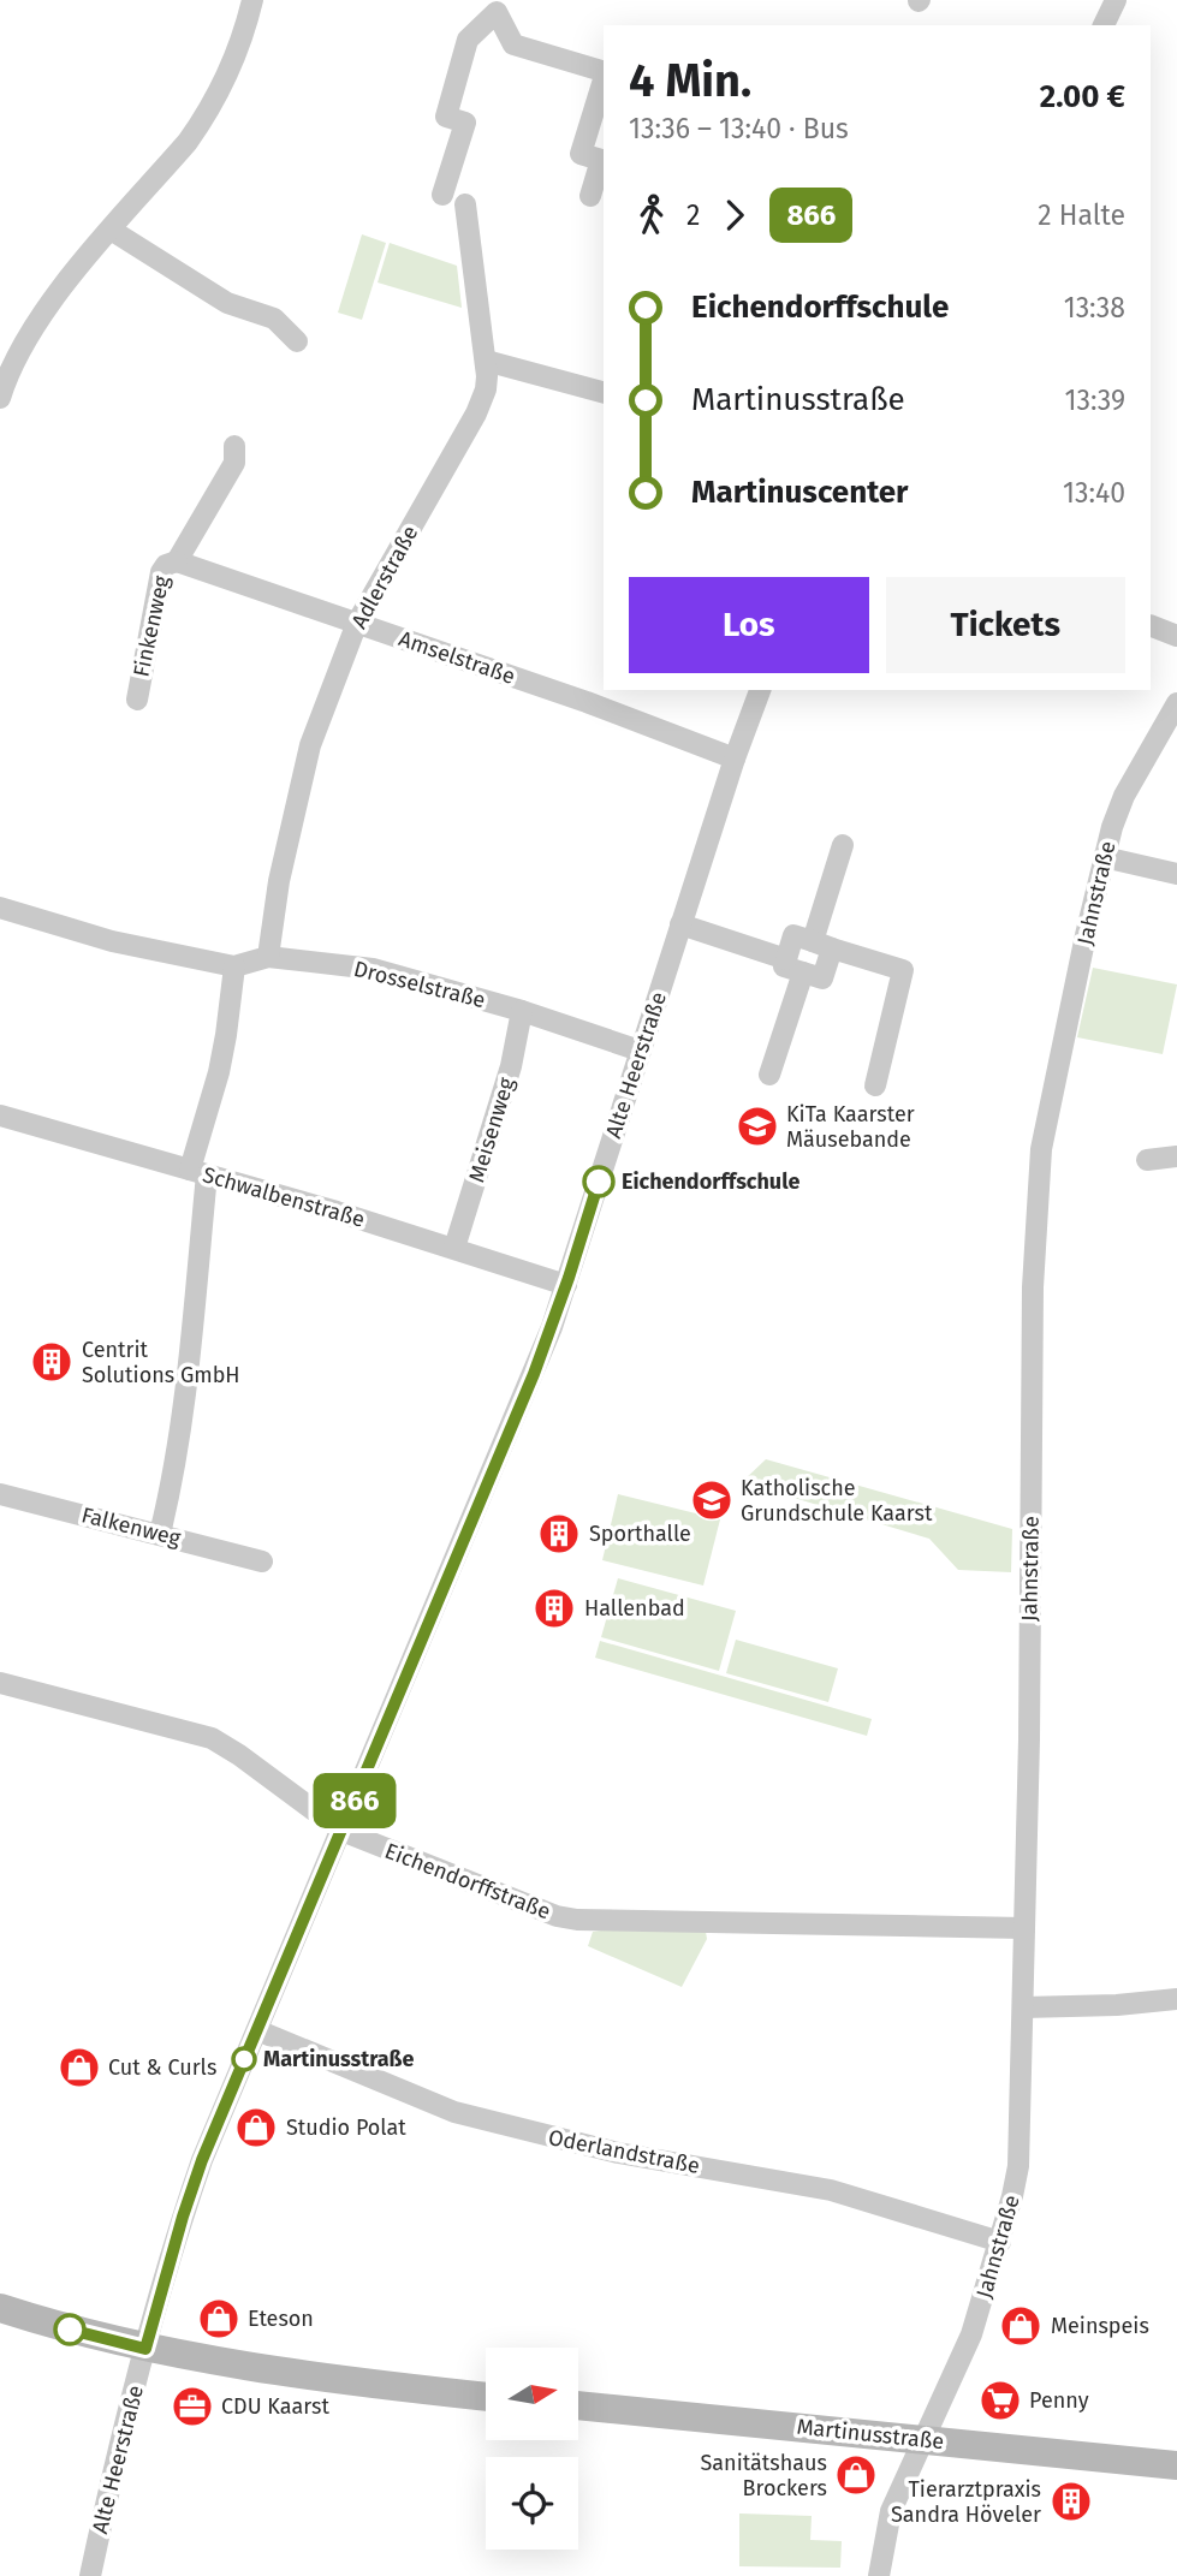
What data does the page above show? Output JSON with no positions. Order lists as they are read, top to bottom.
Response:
{
  "streets": {
    "main road": ["Martinusstraße"],
    "street": [
      "Adlerstraße",
      "Finkenweg",
      "Amselstraße",
      "Jahnstraße",
      "Drosselstraße",
      "Alte Heerstraße",
      "Meisenweg",
      "Schwalbenstraße",
      "Falkenweg",
      "Eichendorffstraße",
      "Oderlandstraße"
    ]
  },
  "crossings": [
    ["Adlerstraße", "Amselstraße"],
    ["Adlerstraße", "Drosselstraße"],
    ["Finkenweg", "Amselstraße"],
    ["Amselstraße", "Alte Heerstraße"],
    ["Jahnstraße", "Eichendorffstraße"],
    ["Jahnstraße", "Oderlandstraße"],
    ["Jahnstraße", "Martinusstraße"],
    ["Drosselstraße", "Alte Heerstraße"],
    ["Drosselstraße", "Meisenweg"],
    ["Alte Heerstraße", "Schwalbenstraße"],
    ["Alte Heerstraße", "Eichendorffstraße"],
    ["Alte Heerstraße", "Oderlandstraße"],
    ["Meisenweg", "Schwalbenstraße"]
  ],
  "places": {
    "school or university": ["KiTa Kaarster Mäusebande", "Katholische Grundschule Kaarst"],
    "other": ["Eichendorffschule", "Martinusstraße"],
    "building": [
      "Centrit Solutions GmbH",
      "Sporthalle",
      "Hallenbad",
      "Tierarztpraxis Sandra Höveler"
    ],
    "shop": [
      "Cut & Curls",
      "Studio Polat",
      "Eteson",
      "Meinspeis",
      "Sanitätshaus Brockers"
    ],
    "supermarket": ["Penny"],
    "office": ["CDU Kaarst"]
  },
  "lines": ["bus line 866"],
  "north": "right",
  "page": {
    "on_map": "866",
    "heading": ["4 Min.", "13:36 – 13:40 · Bus", "2.00 €"],
    "legs": ["2", "866", "2 Halte"],
    "list": [
      {
        "name": "Eichendorffschule",
        "value": "13:38"
      },
      {
        "name": "Martinusstraße",
        "value": "13:39"
      },
      {
        "name": "Martinuscenter",
        "value": "13:40"
      }
    ],
    "buttons": ["Los", "Tickets"]
  }
}
